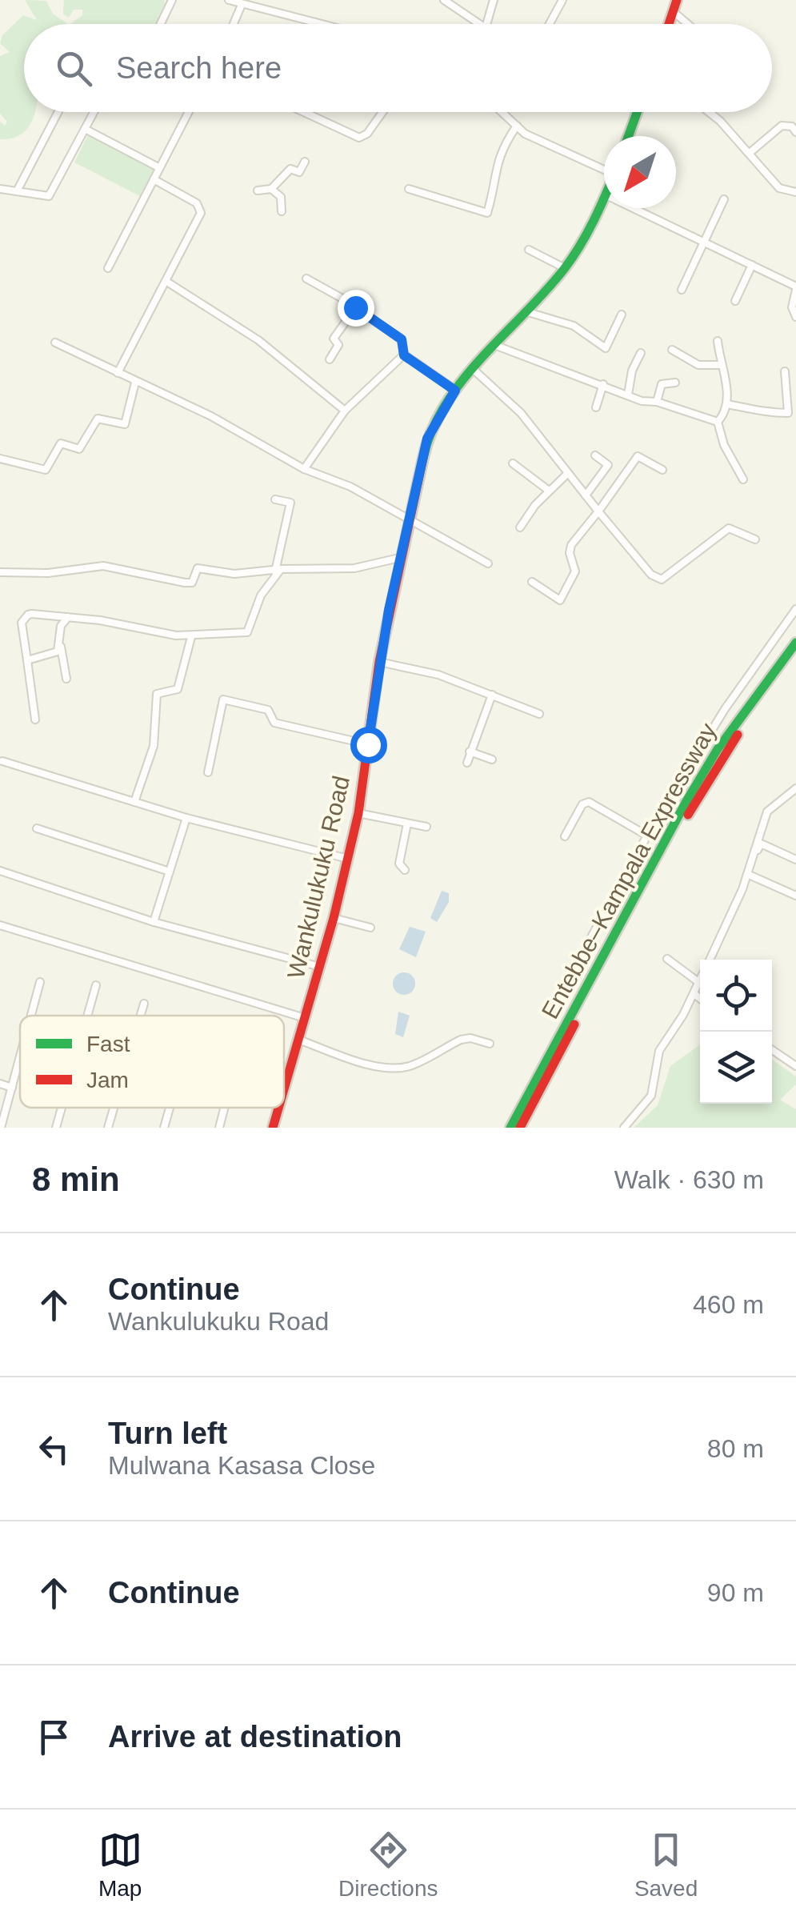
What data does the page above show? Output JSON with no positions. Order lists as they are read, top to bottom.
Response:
{
  "streets": {
    "main road": ["Entebbe–Kampala Expressway", "Wankulukuku Road"]
  },
  "legend": ["Fast", "Jam"],
  "north": "bottom left",
  "page": {
    "search": "Search here",
    "heading": ["8 min", "Walk · 630 m"],
    "list": [
      ["Continue", "Wankulukuku Road", "460 m"],
      ["Turn left", "Mulwana Kasasa Close", "80 m"],
      ["Continue", "90 m"],
      "Arrive at destination"
    ],
    "nav": ["Map", "Directions", "Saved"]
  }
}
